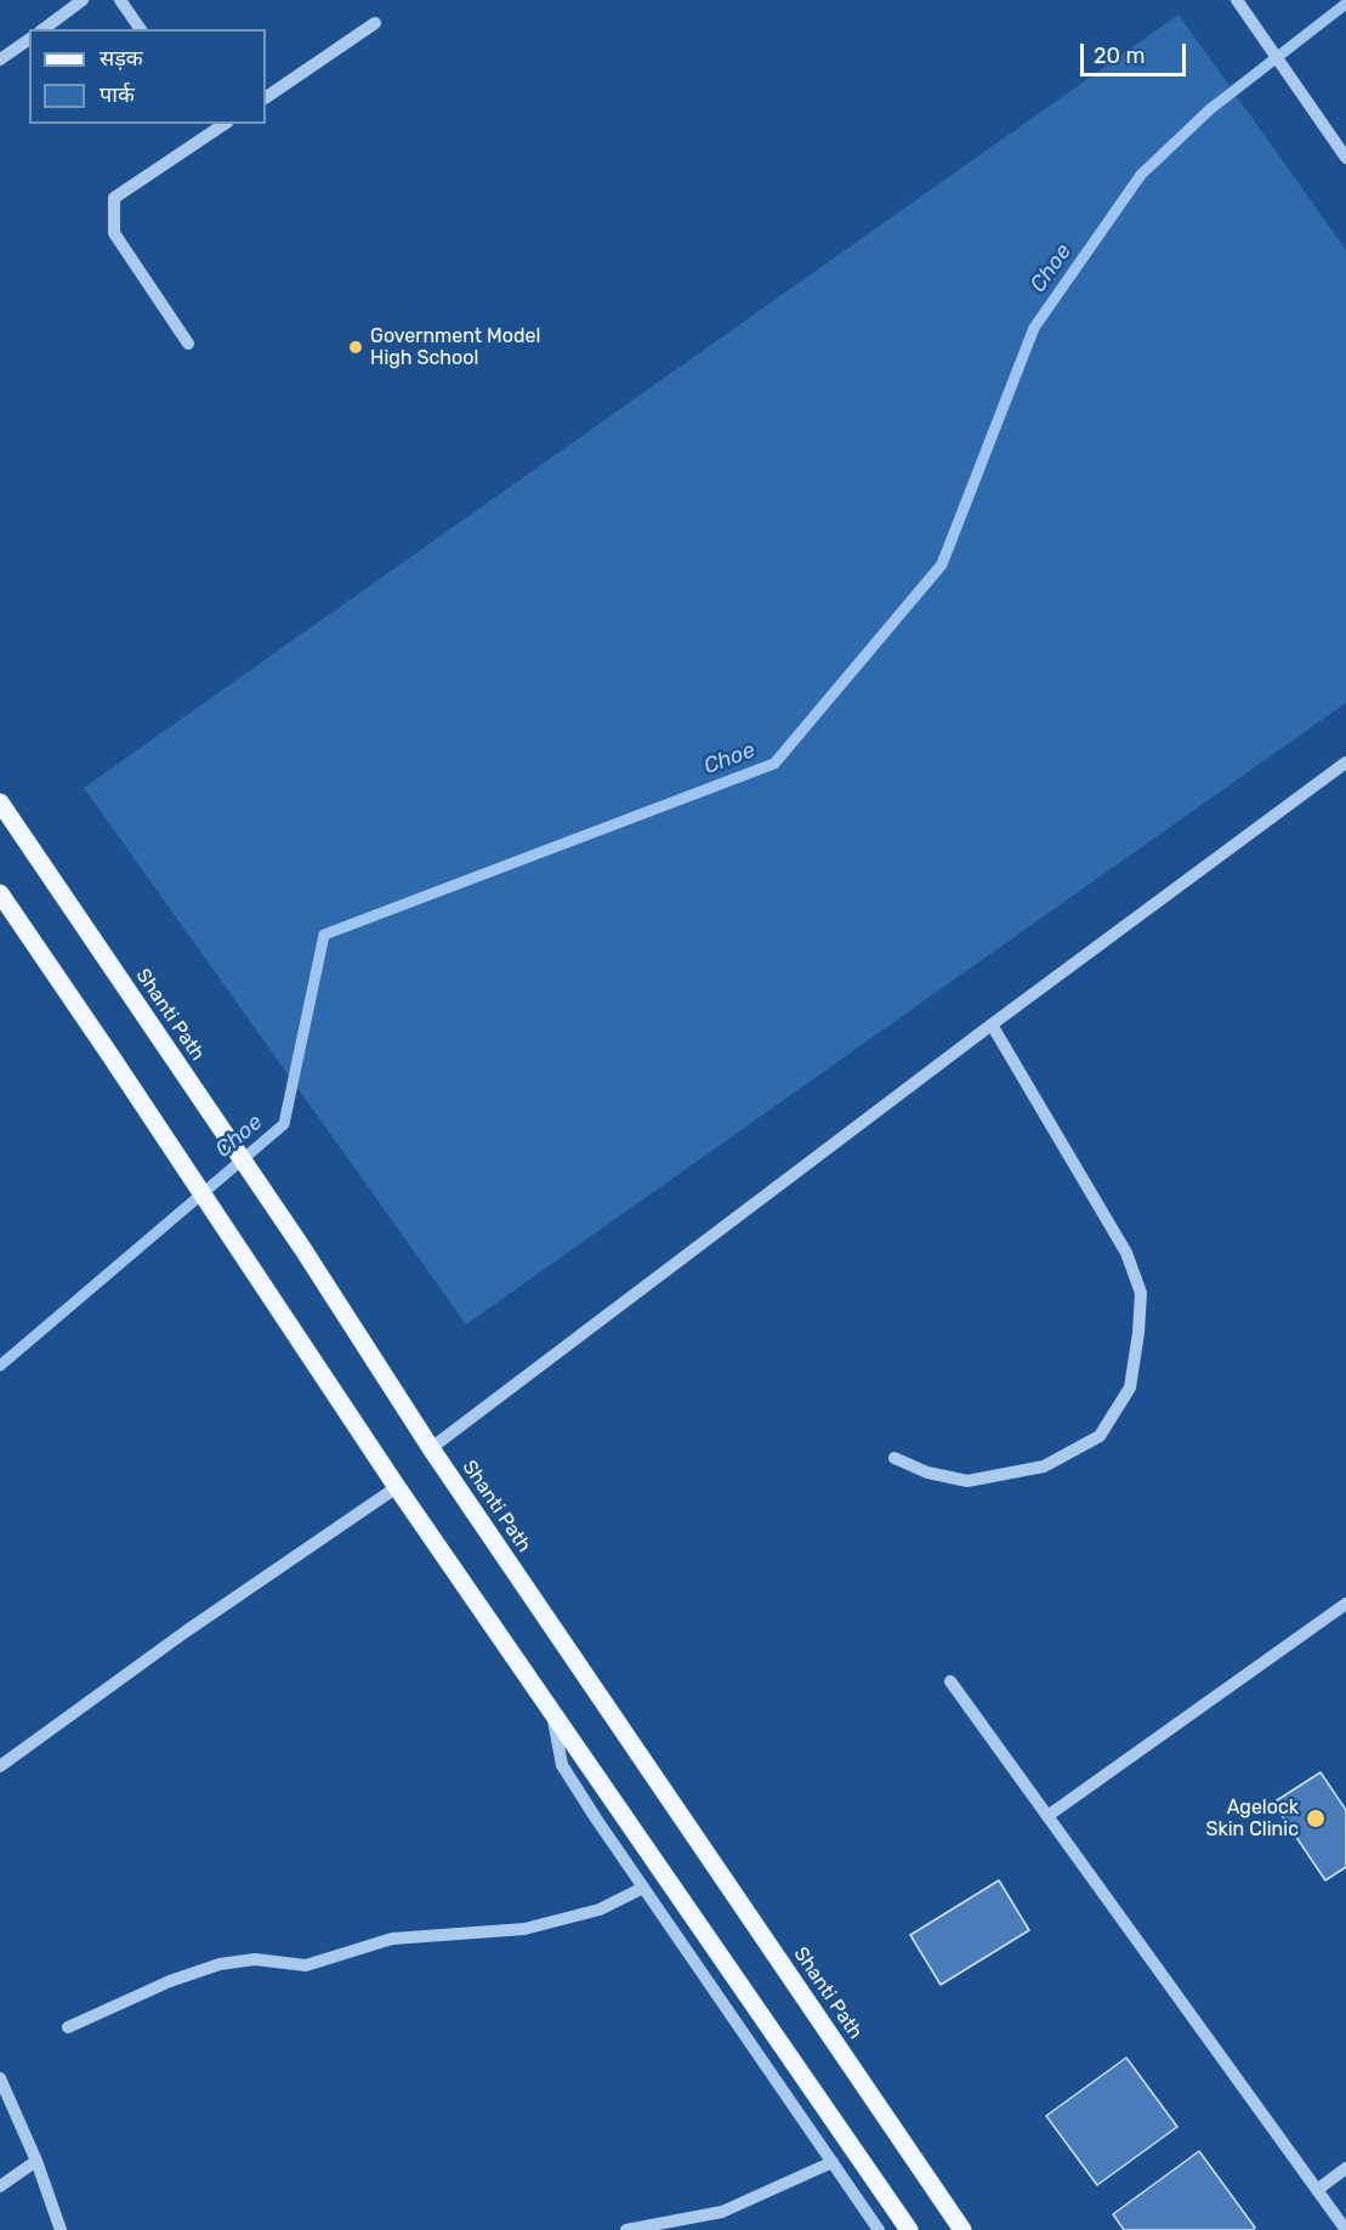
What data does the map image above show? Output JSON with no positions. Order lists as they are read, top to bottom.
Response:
{
  "streets": {
    "main road": ["Shanti Path"]
  },
  "water": ["Choe"],
  "places": ["Government Model High School", "Agelock Skin Clinic"],
  "legend": ["सड़क", "पार्क"],
  "scale_bar": "20 m"
}
